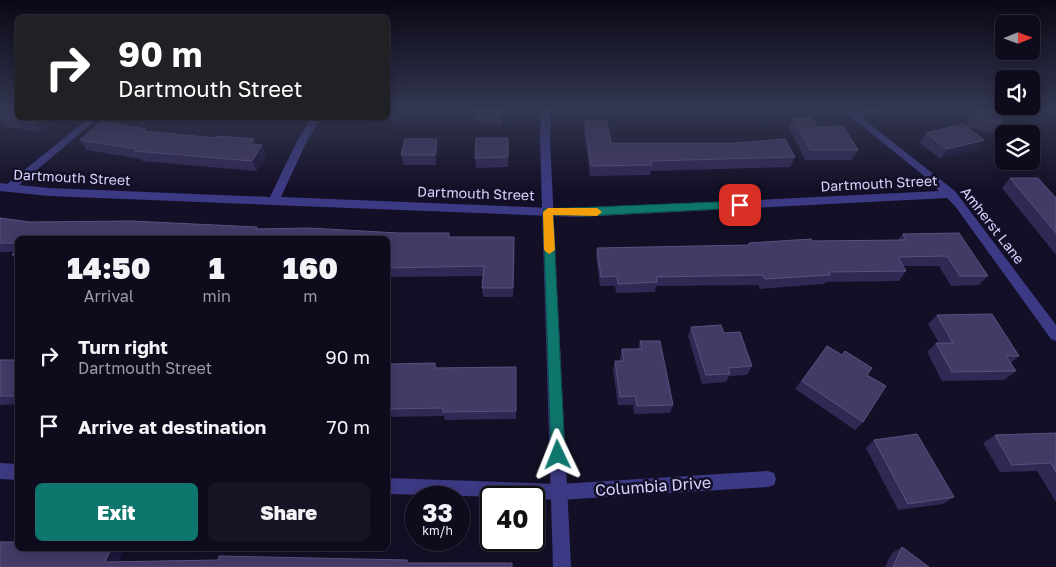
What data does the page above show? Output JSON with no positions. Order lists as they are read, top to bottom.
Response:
{
  "streets": {
    "street": ["Dartmouth Street", "Amherst Lane", "Columbia Drive"]
  },
  "crossings": [
    ["Dartmouth Street", "Amherst Lane"]
  ],
  "north": "right",
  "page": {
    "turn": ["90 m", "Dartmouth Street"],
    "eta": [
      "14:50",
      "Arrival",
      "1",
      "min",
      "160",
      "m"
    ],
    "list": [
      {
        "name": "Turn right",
        "note": "Dartmouth Street",
        "value": "90 m"
      },
      {
        "name": "Arrive at destination",
        "value": "70 m"
      }
    ],
    "buttons": ["Exit", "Share"],
    "speed": "33 km/h",
    "limit": "40"
  }
}
